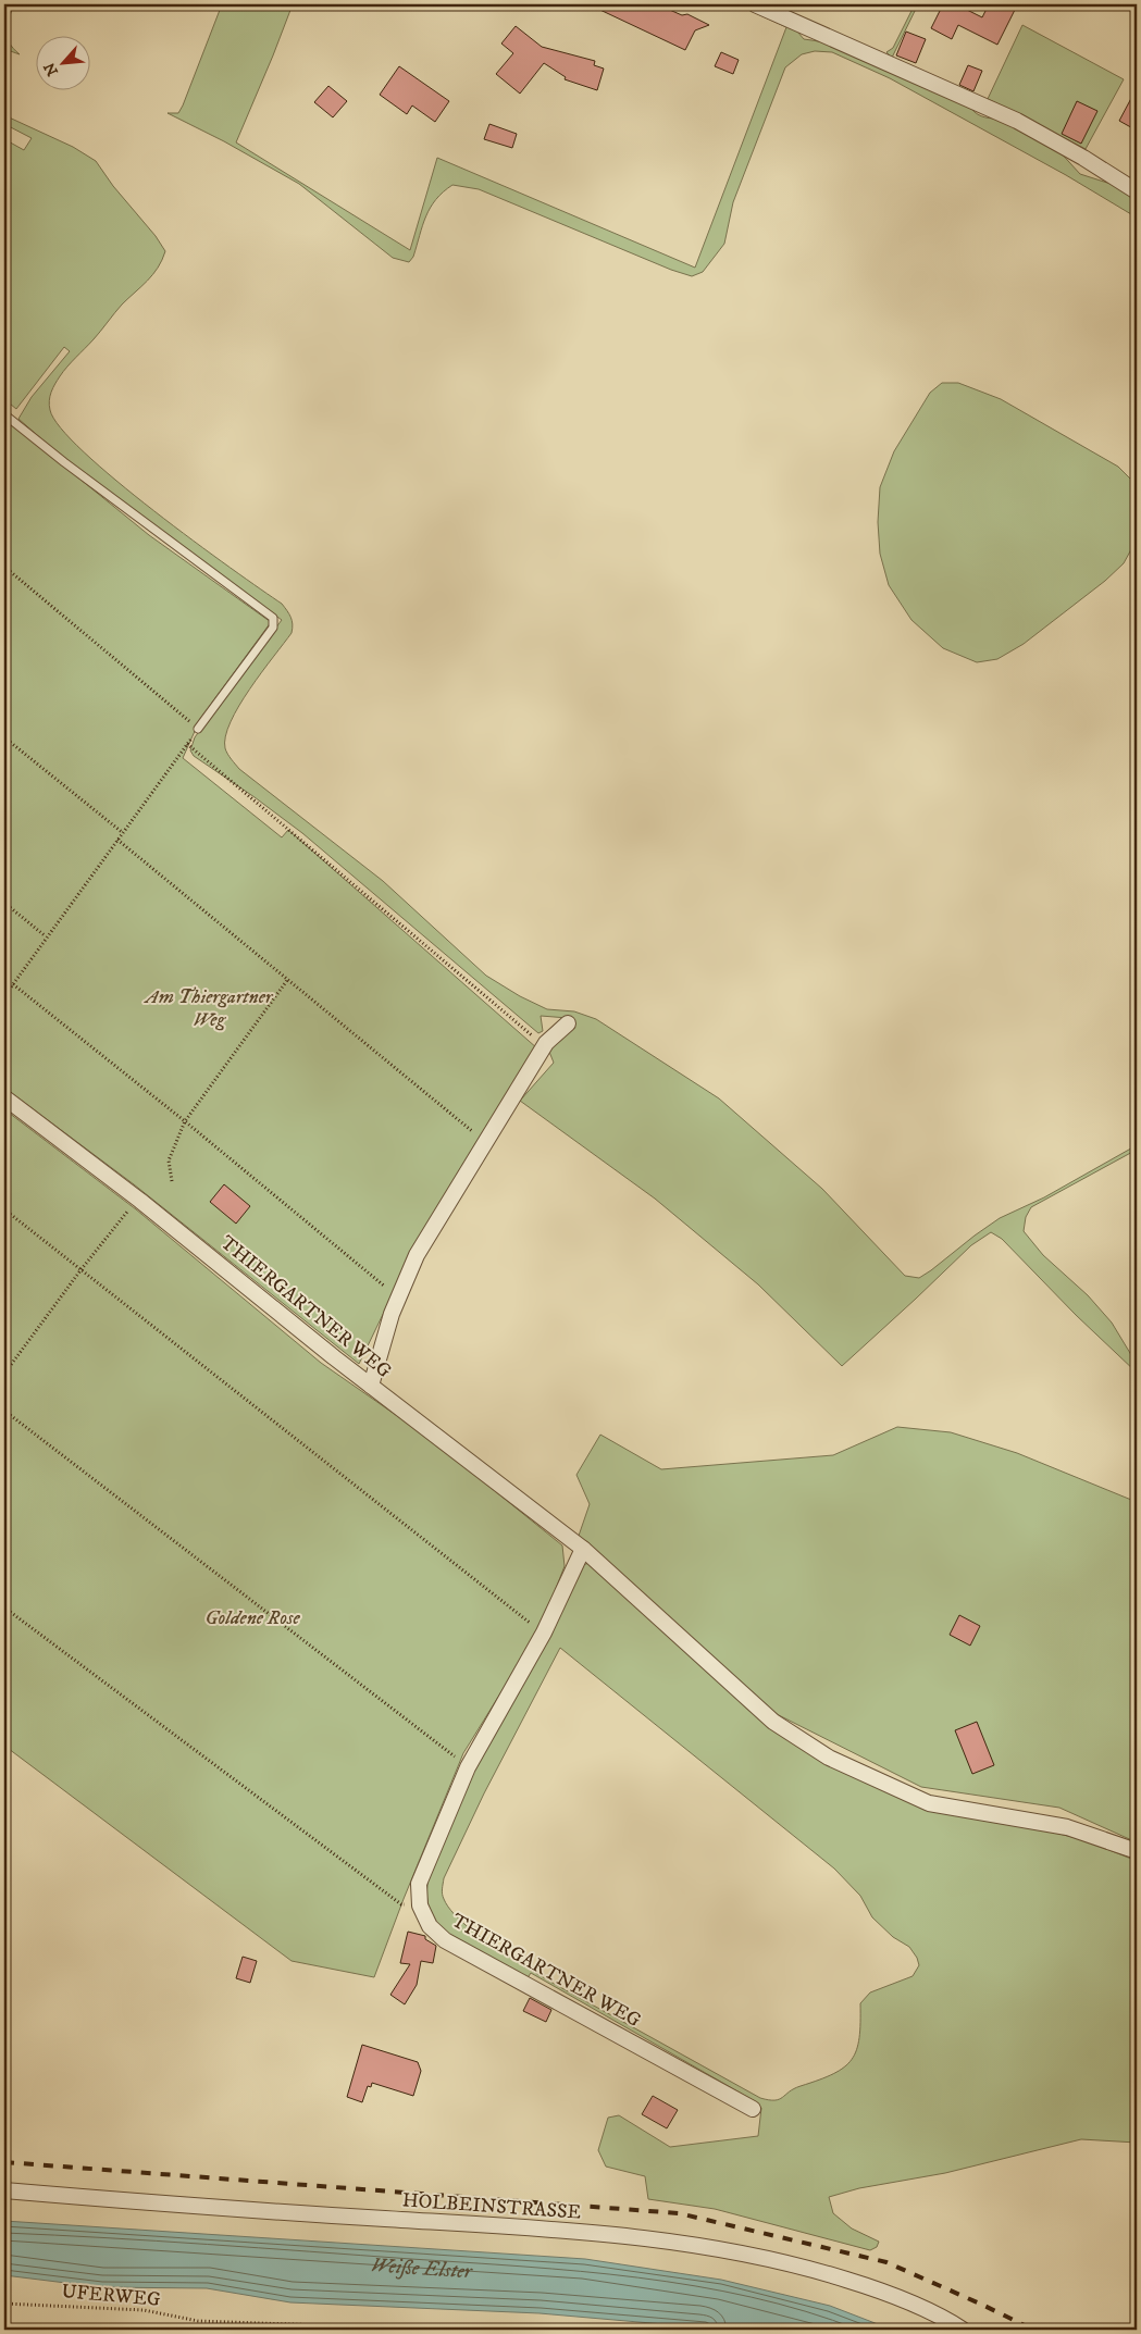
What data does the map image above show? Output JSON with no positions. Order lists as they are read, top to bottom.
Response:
{
  "streets": {
    "street": ["THIERGARTNER WEG", "HOLBEINSTRASSE"],
    "path": ["UFERWEG"]
  },
  "water": ["Weiße Elster"],
  "parks": ["Am Thiergartner Weg", "Goldene Rose"],
  "north": "bottom left"
}
